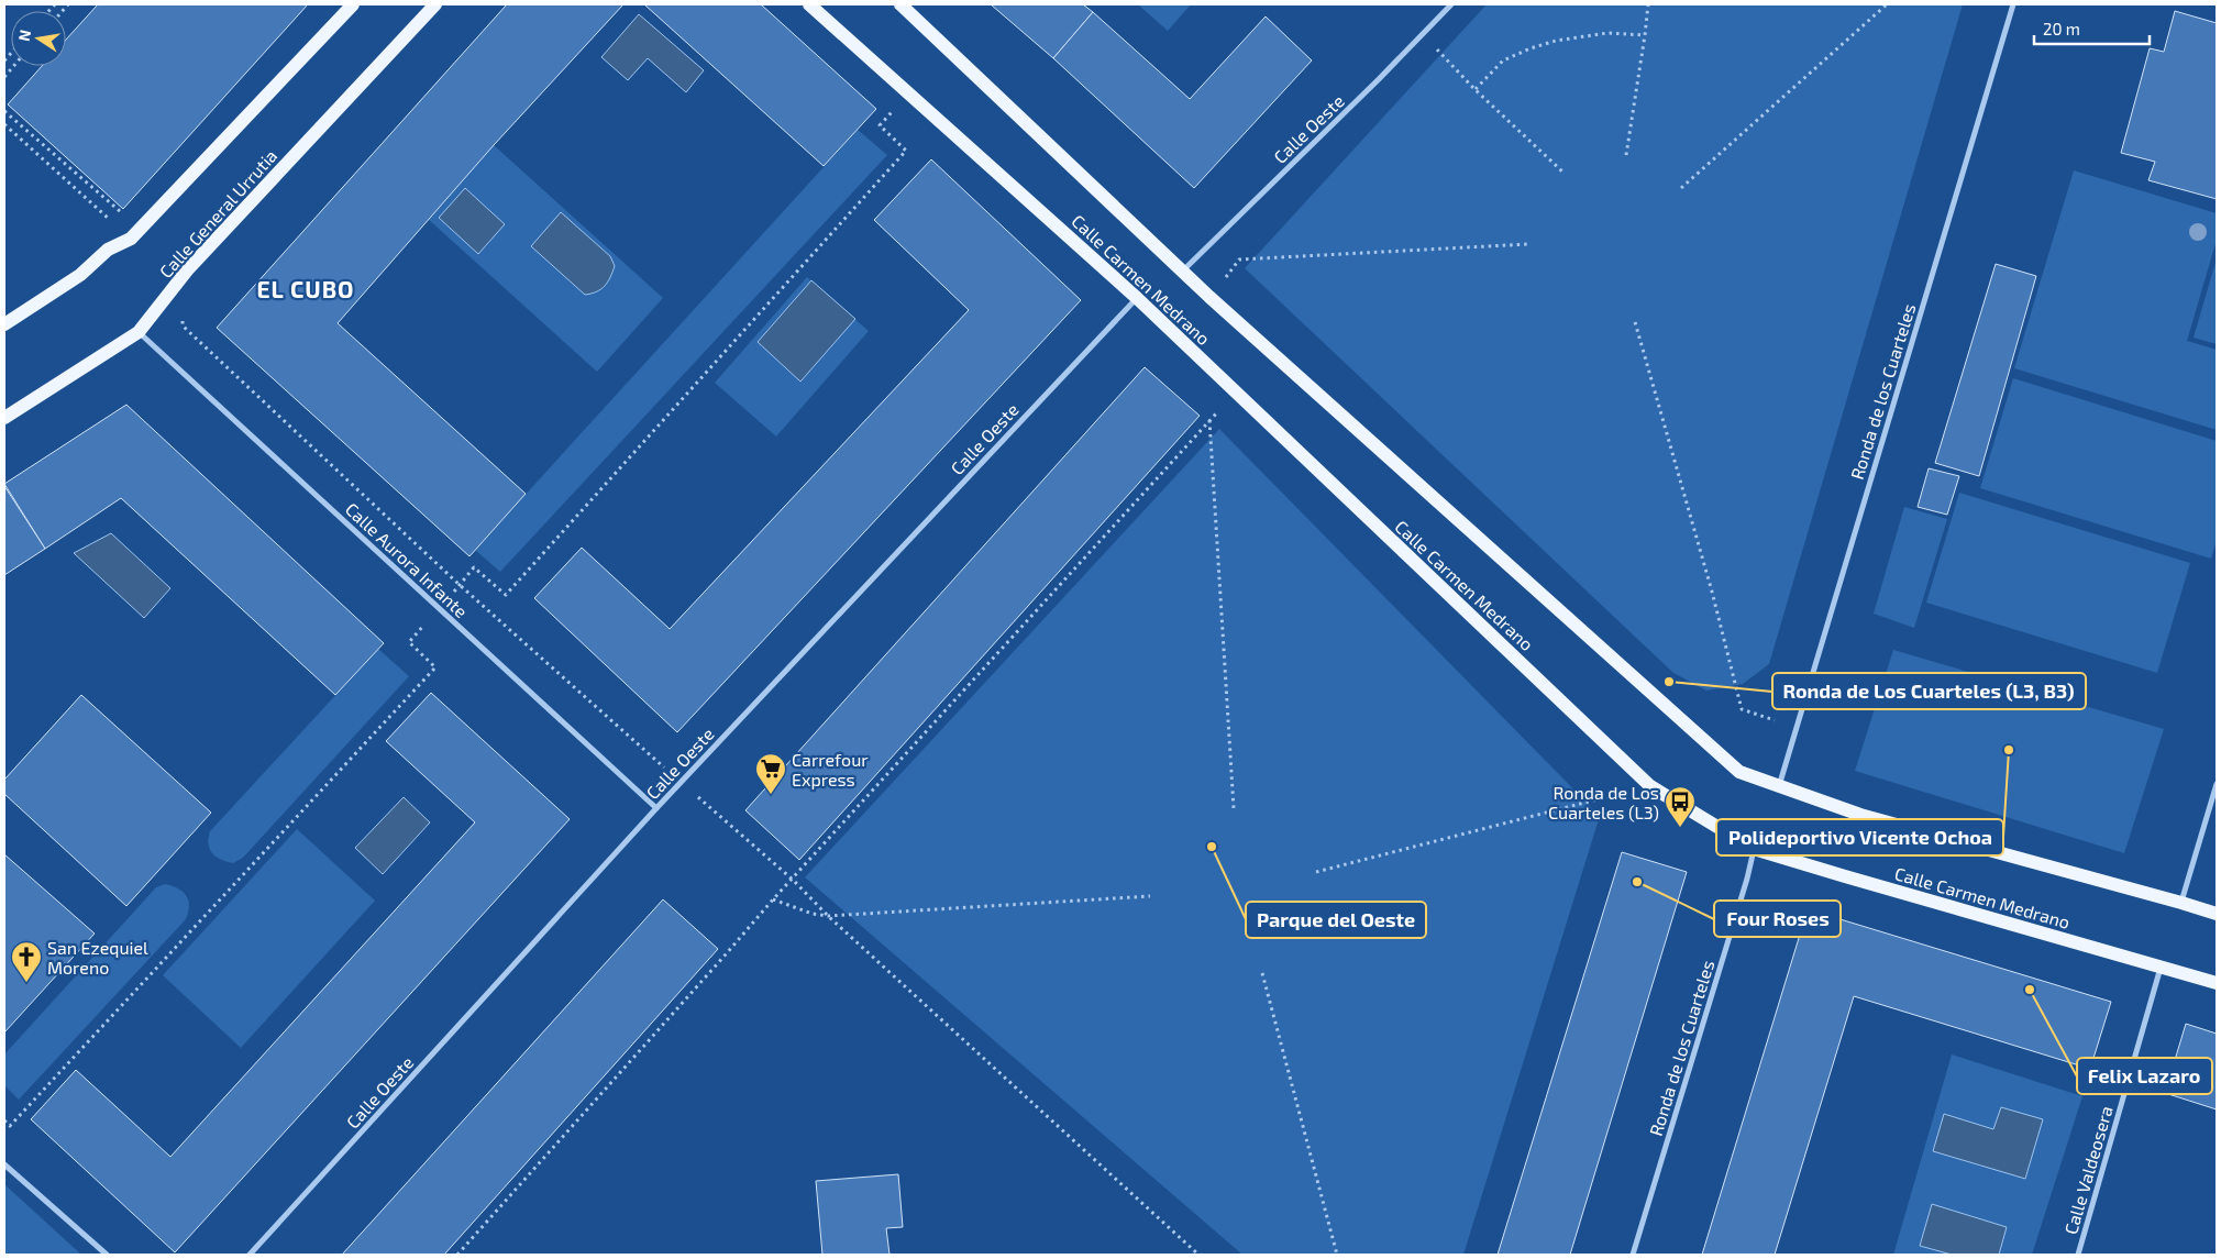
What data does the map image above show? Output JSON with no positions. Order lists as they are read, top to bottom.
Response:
{
  "streets": {
    "main road": ["Calle General Urrutia", "Calle Carmen Medrano"],
    "street": [
      "Calle Oeste",
      "Ronda de los Cuarteles",
      "Calle Aurora Infante",
      "Calle Valdeosera"
    ]
  },
  "crossings": [
    ["Calle Oeste", "Calle Carmen Medrano"],
    ["Calle Oeste", "Calle Aurora Infante"],
    ["Calle General Urrutia", "Calle Aurora Infante"],
    ["Calle Carmen Medrano", "Ronda de los Cuarteles"],
    ["Calle Carmen Medrano", "Calle Valdeosera"]
  ],
  "districts": ["EL CUBO"],
  "places": {
    "other": [
      "Ronda de Los Cuarteles (L3, B3)",
      "Polideportivo Vicente Ochoa",
      "Parque del Oeste",
      "Four Roses",
      "Felix Lazaro"
    ],
    "supermarket": ["Carrefour Express"],
    "bus stop": ["Ronda de Los Cuarteles (L3)"],
    "church": ["San Ezequiel Moreno"]
  },
  "scale_bar": "20 m",
  "north": "left"
}
